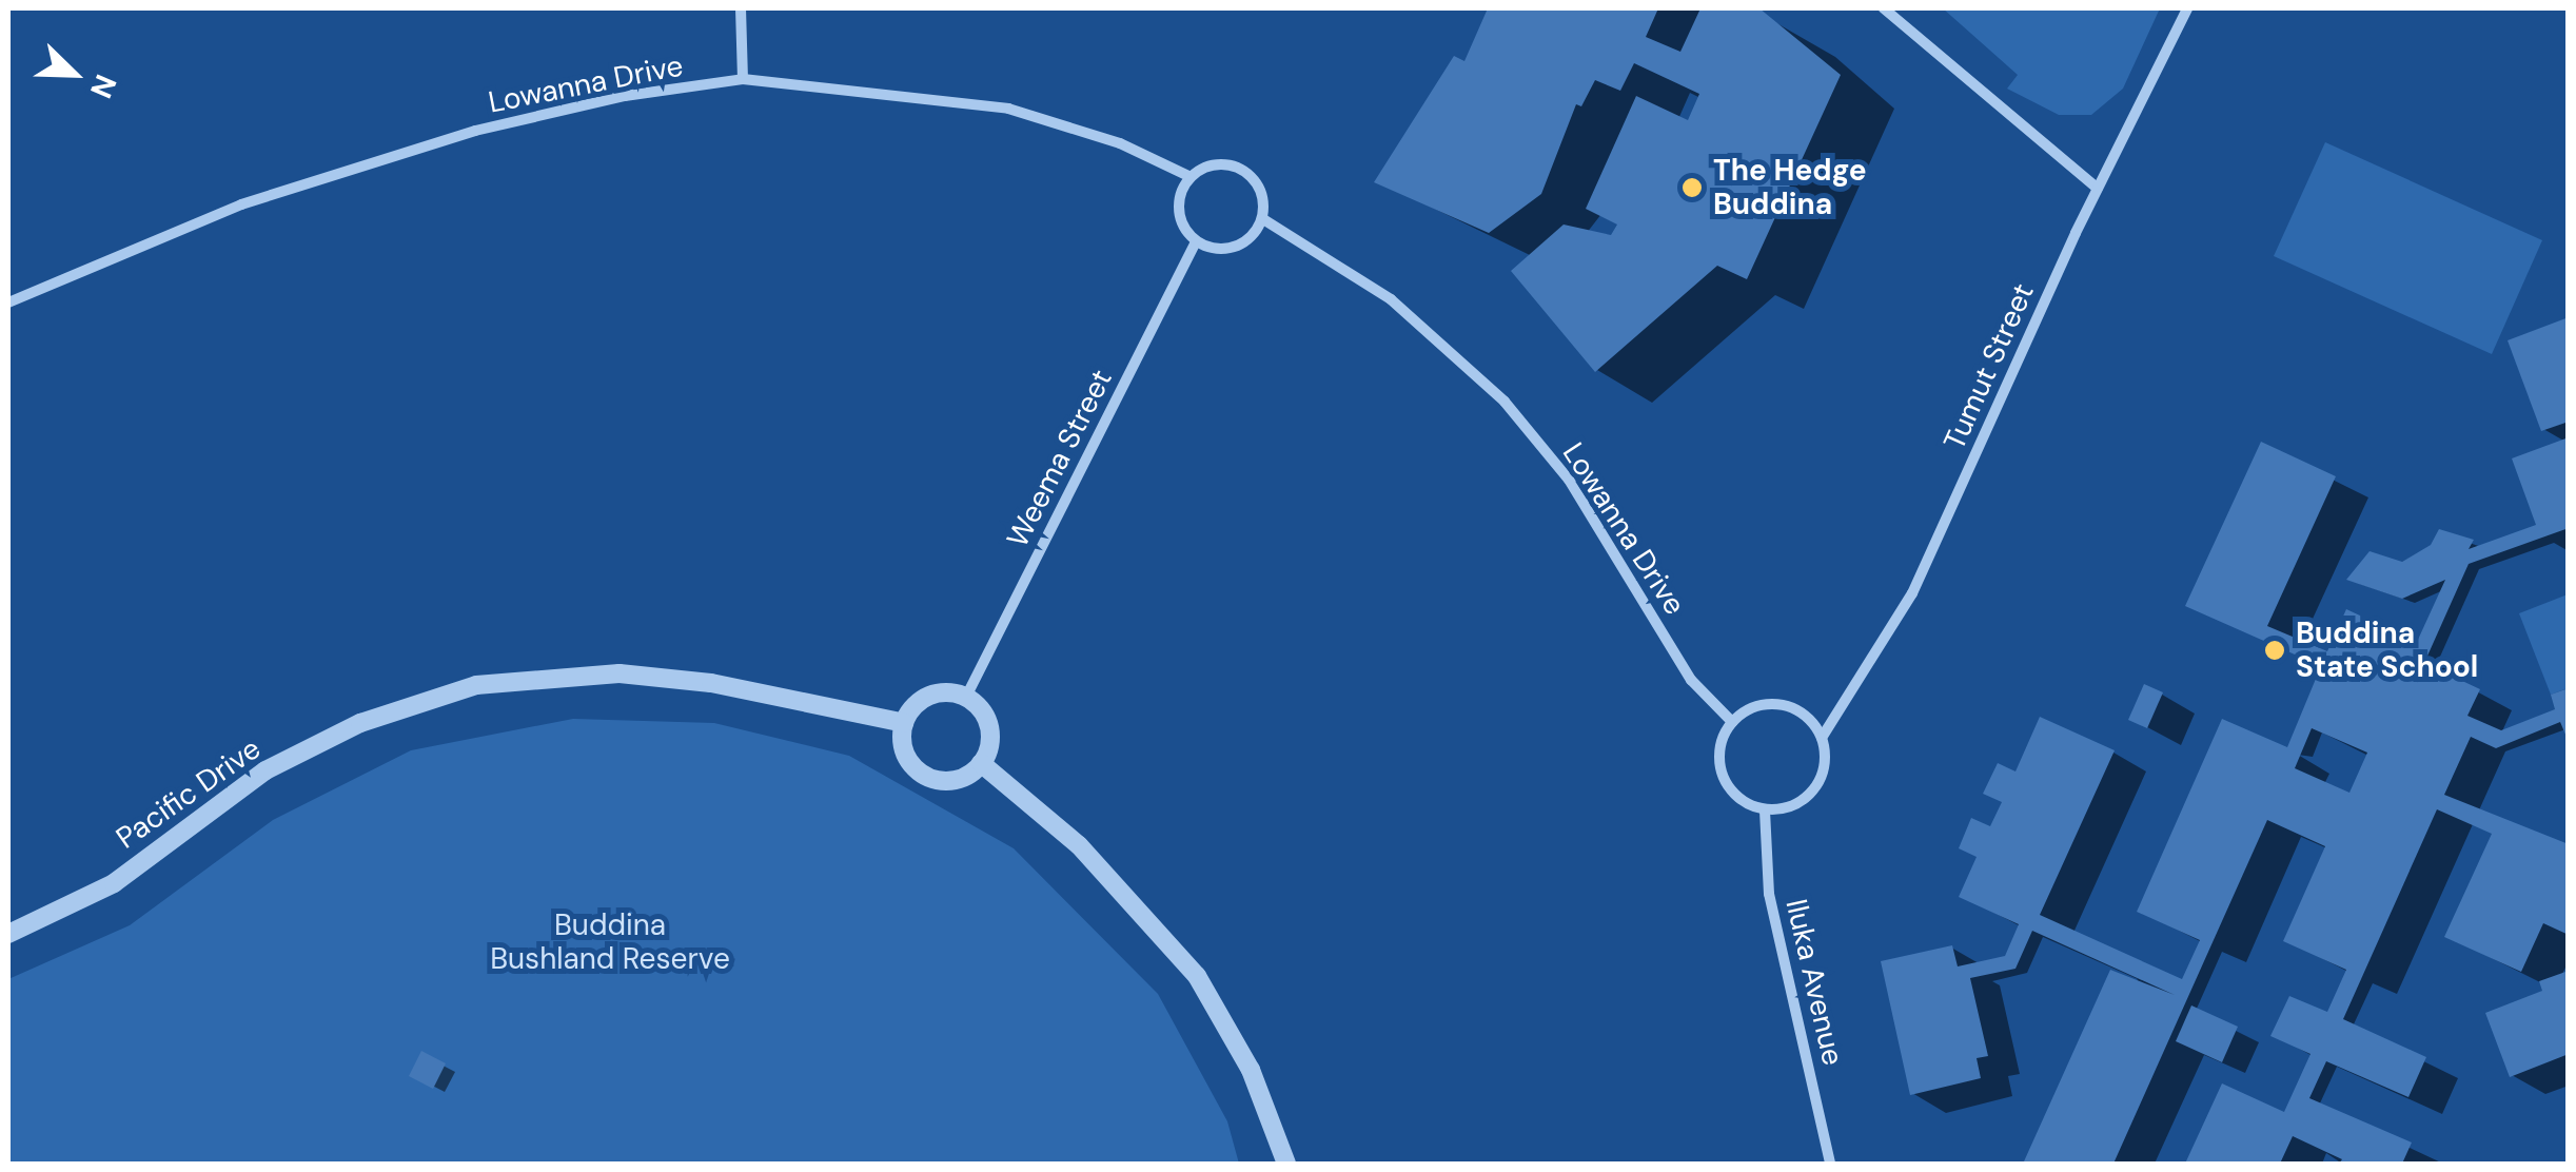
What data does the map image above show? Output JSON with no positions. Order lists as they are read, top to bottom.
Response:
{
  "streets": {
    "street": [
      "Lowanna Drive",
      "Tumut Street",
      "Weema Street",
      "Pacific Drive",
      "Iluka Avenue"
    ]
  },
  "crossings": [
    ["Lowanna Drive", "Tumut Street"],
    ["Lowanna Drive", "Weema Street"],
    ["Lowanna Drive", "Iluka Avenue"],
    ["Tumut Street", "Iluka Avenue"],
    ["Weema Street", "Pacific Drive"]
  ],
  "parks": ["Buddina Bushland Reserve"],
  "places": ["The Hedge Buddina", "Buddina State School"],
  "north": "bottom right"
}
